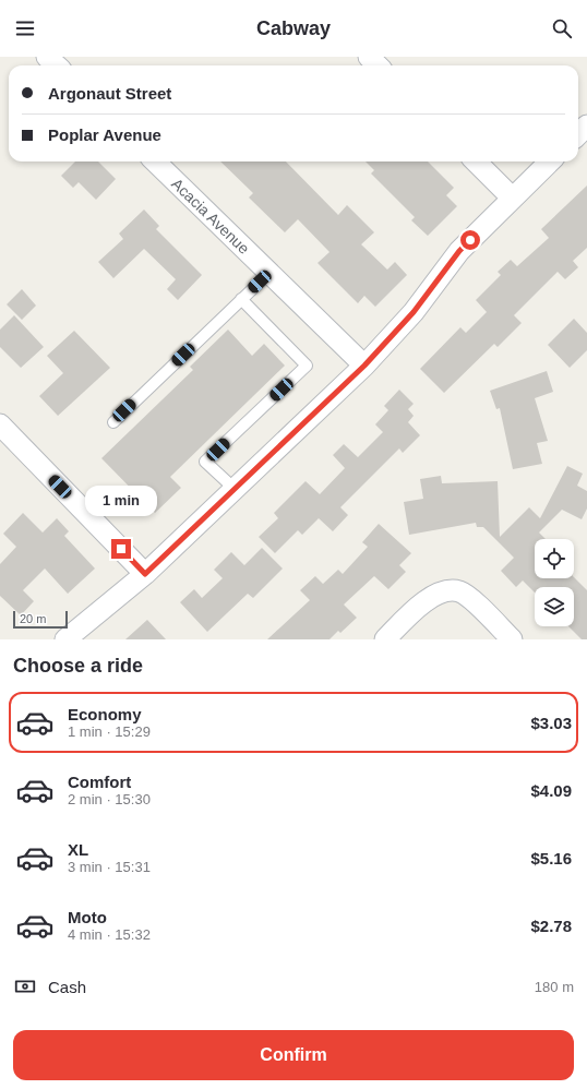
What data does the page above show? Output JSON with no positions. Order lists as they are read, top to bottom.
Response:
{
  "streets": {
    "street": ["Acacia Avenue"]
  },
  "scale_bar": "20 m",
  "page": {
    "header": "Cabway",
    "banner": ["Argonaut Street", "Poplar Avenue"],
    "bubble": "1 min",
    "scale": "20 m",
    "heading": "Choose a ride",
    "list": [
      {
        "name": "Economy",
        "note": "1 min · 15:29",
        "value": "$3.03"
      },
      {
        "name": "Comfort",
        "note": "2 min · 15:30",
        "value": "$4.09"
      },
      {
        "name": "XL",
        "note": "3 min · 15:31",
        "value": "$5.16"
      },
      {
        "name": "Moto",
        "note": "4 min · 15:32",
        "value": "$2.78"
      }
    ],
    "pay": ["Cash", "180 m"],
    "buttons": "Confirm"
  }
}
